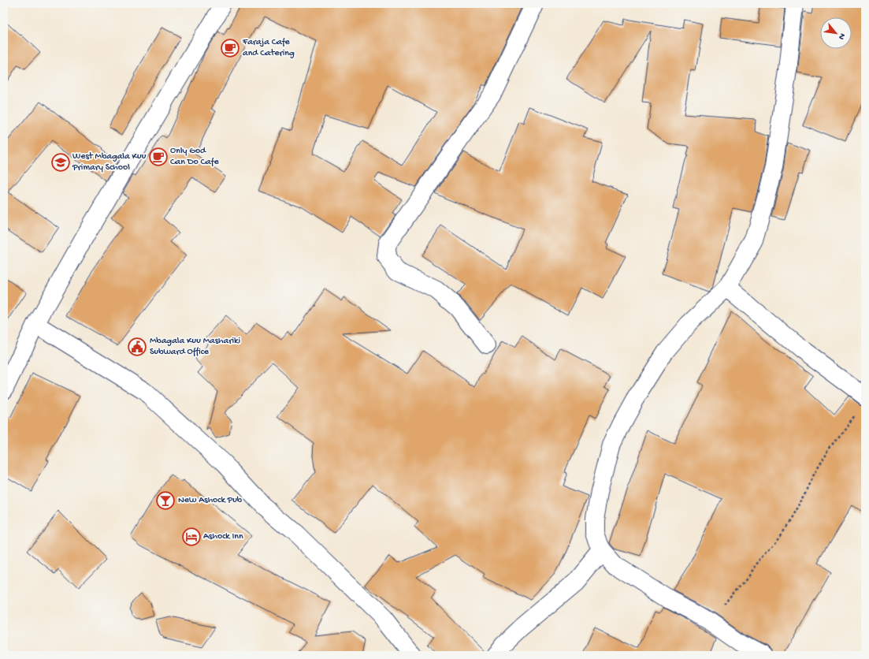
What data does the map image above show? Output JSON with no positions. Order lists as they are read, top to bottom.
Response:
{
  "places": {
    "cafe": ["Faraja Cafe and Catering", "Only God Can Do Cafe"],
    "school or university": ["West Mbagala Kuu Primary School"],
    "public building": ["Mbagala Kuu Mashariki Subward Office"],
    "bar": ["New Ashock Pub"],
    "hotel": ["Ashock Inn"]
  },
  "north": "bottom right"
}
